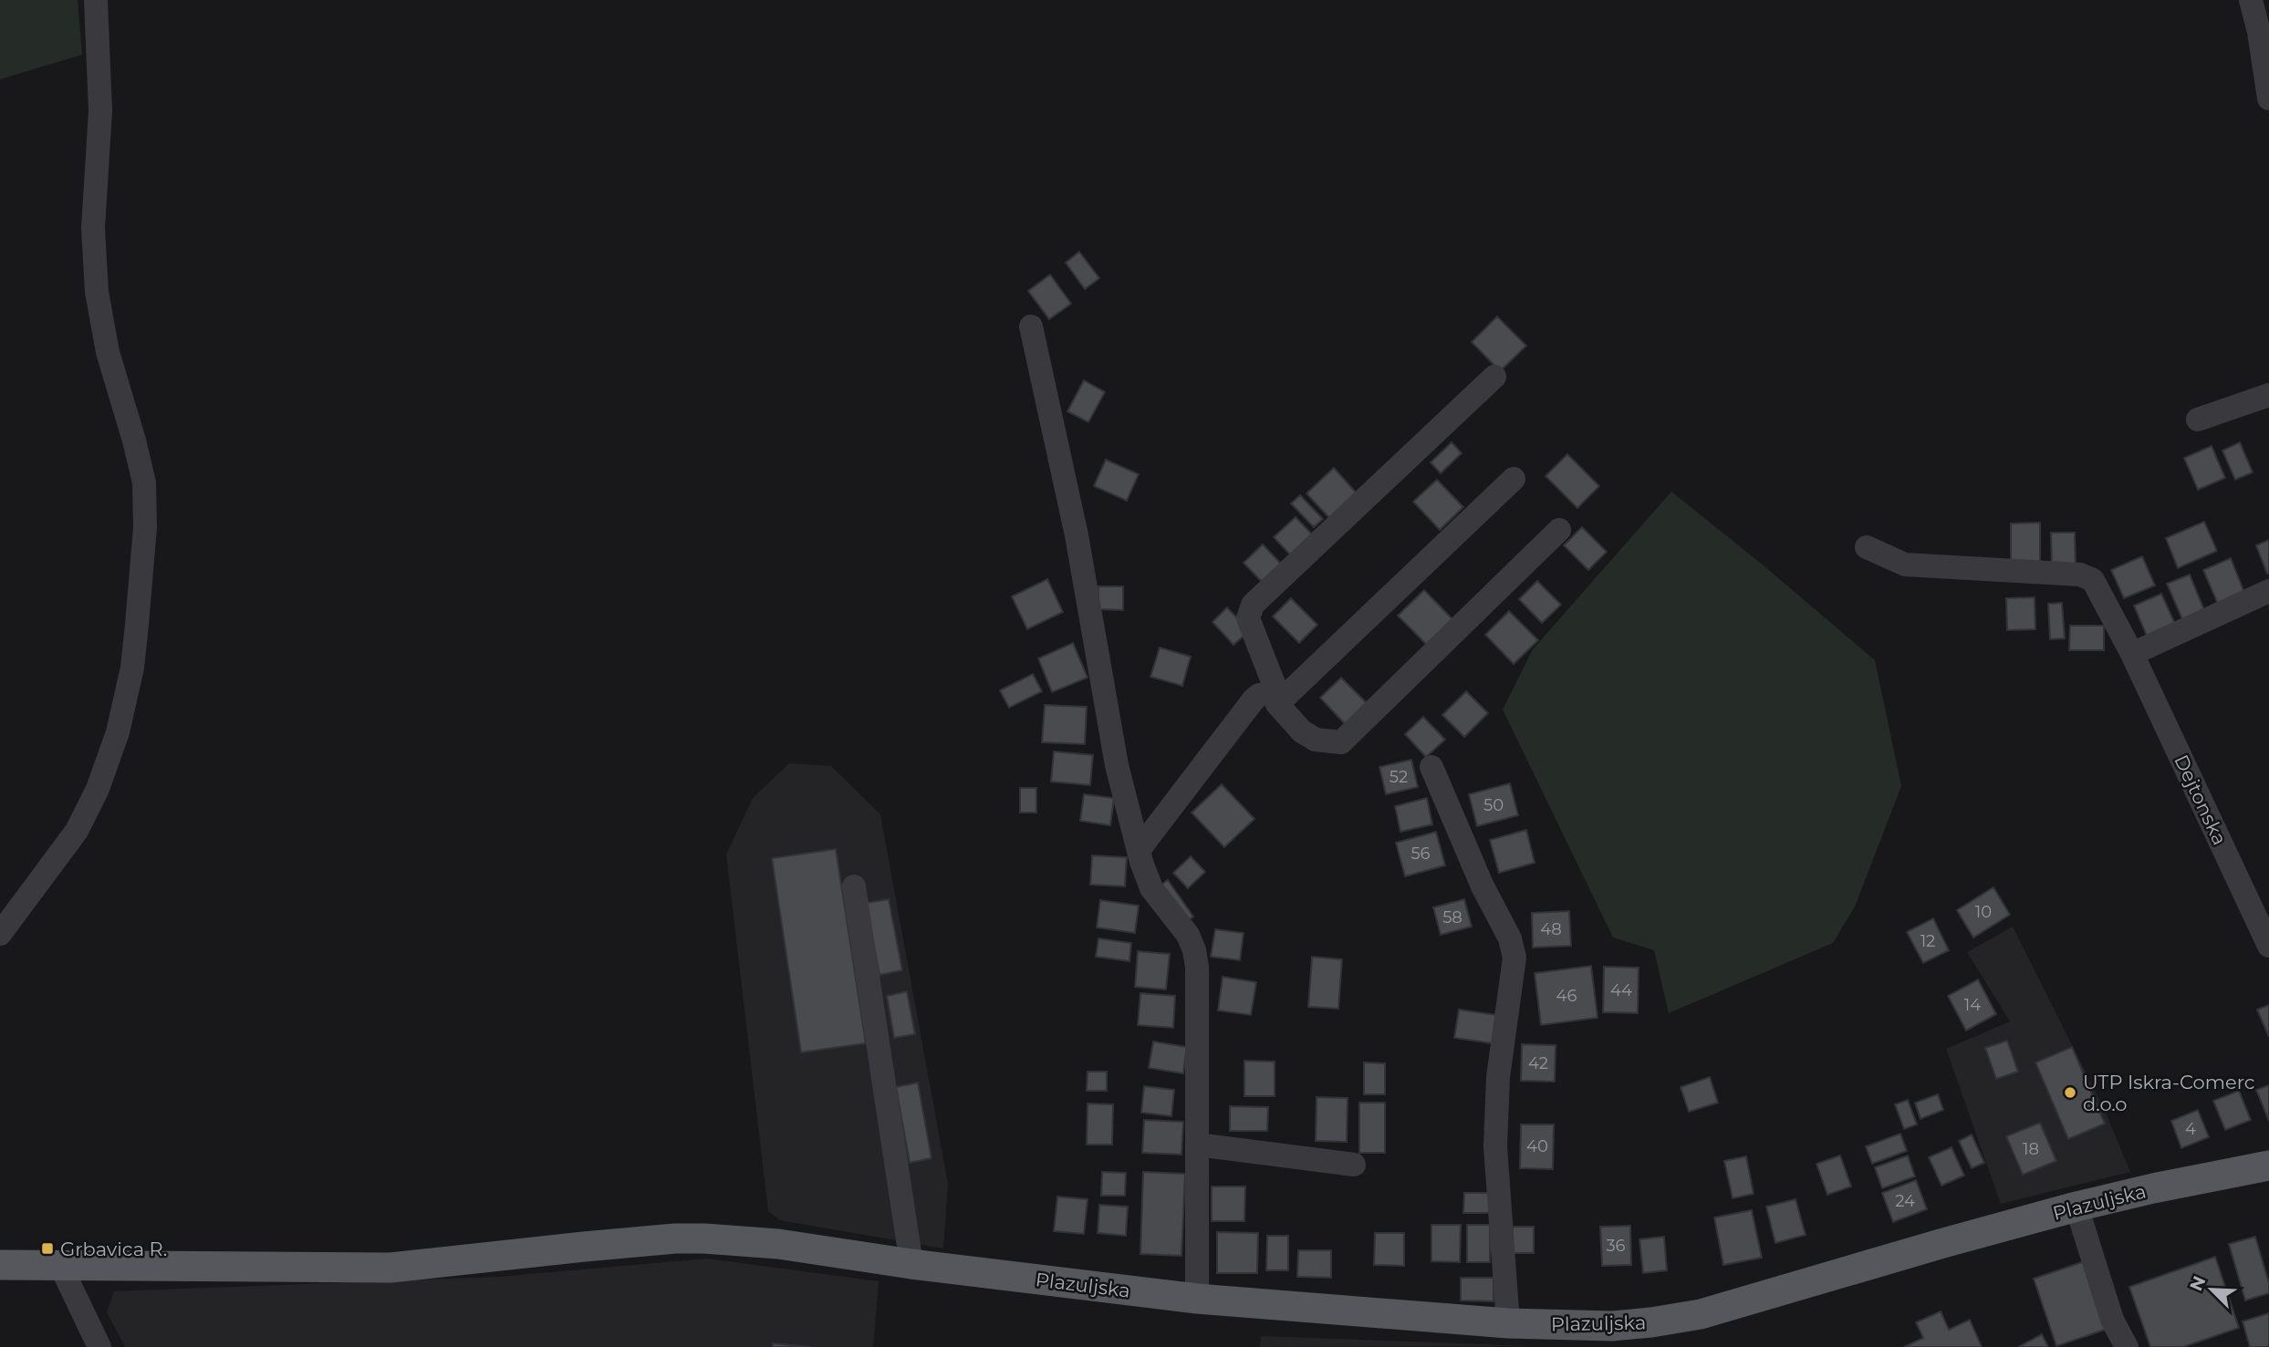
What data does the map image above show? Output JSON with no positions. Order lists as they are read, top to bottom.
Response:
{
  "streets": {
    "main road": ["Plazuljska"],
    "street": ["Dejtonska"]
  },
  "places": {
    "other": ["UTP Iskra-Comerc d.o.o"],
    "transit": ["Grbavica R."]
  },
  "house_numbers": [
    "52",
    "50",
    "56",
    "10",
    "58",
    "48",
    "12",
    "44",
    "46",
    "14",
    "42",
    "4",
    "40",
    "18",
    "24",
    "36"
  ],
  "north": "top left"
}
